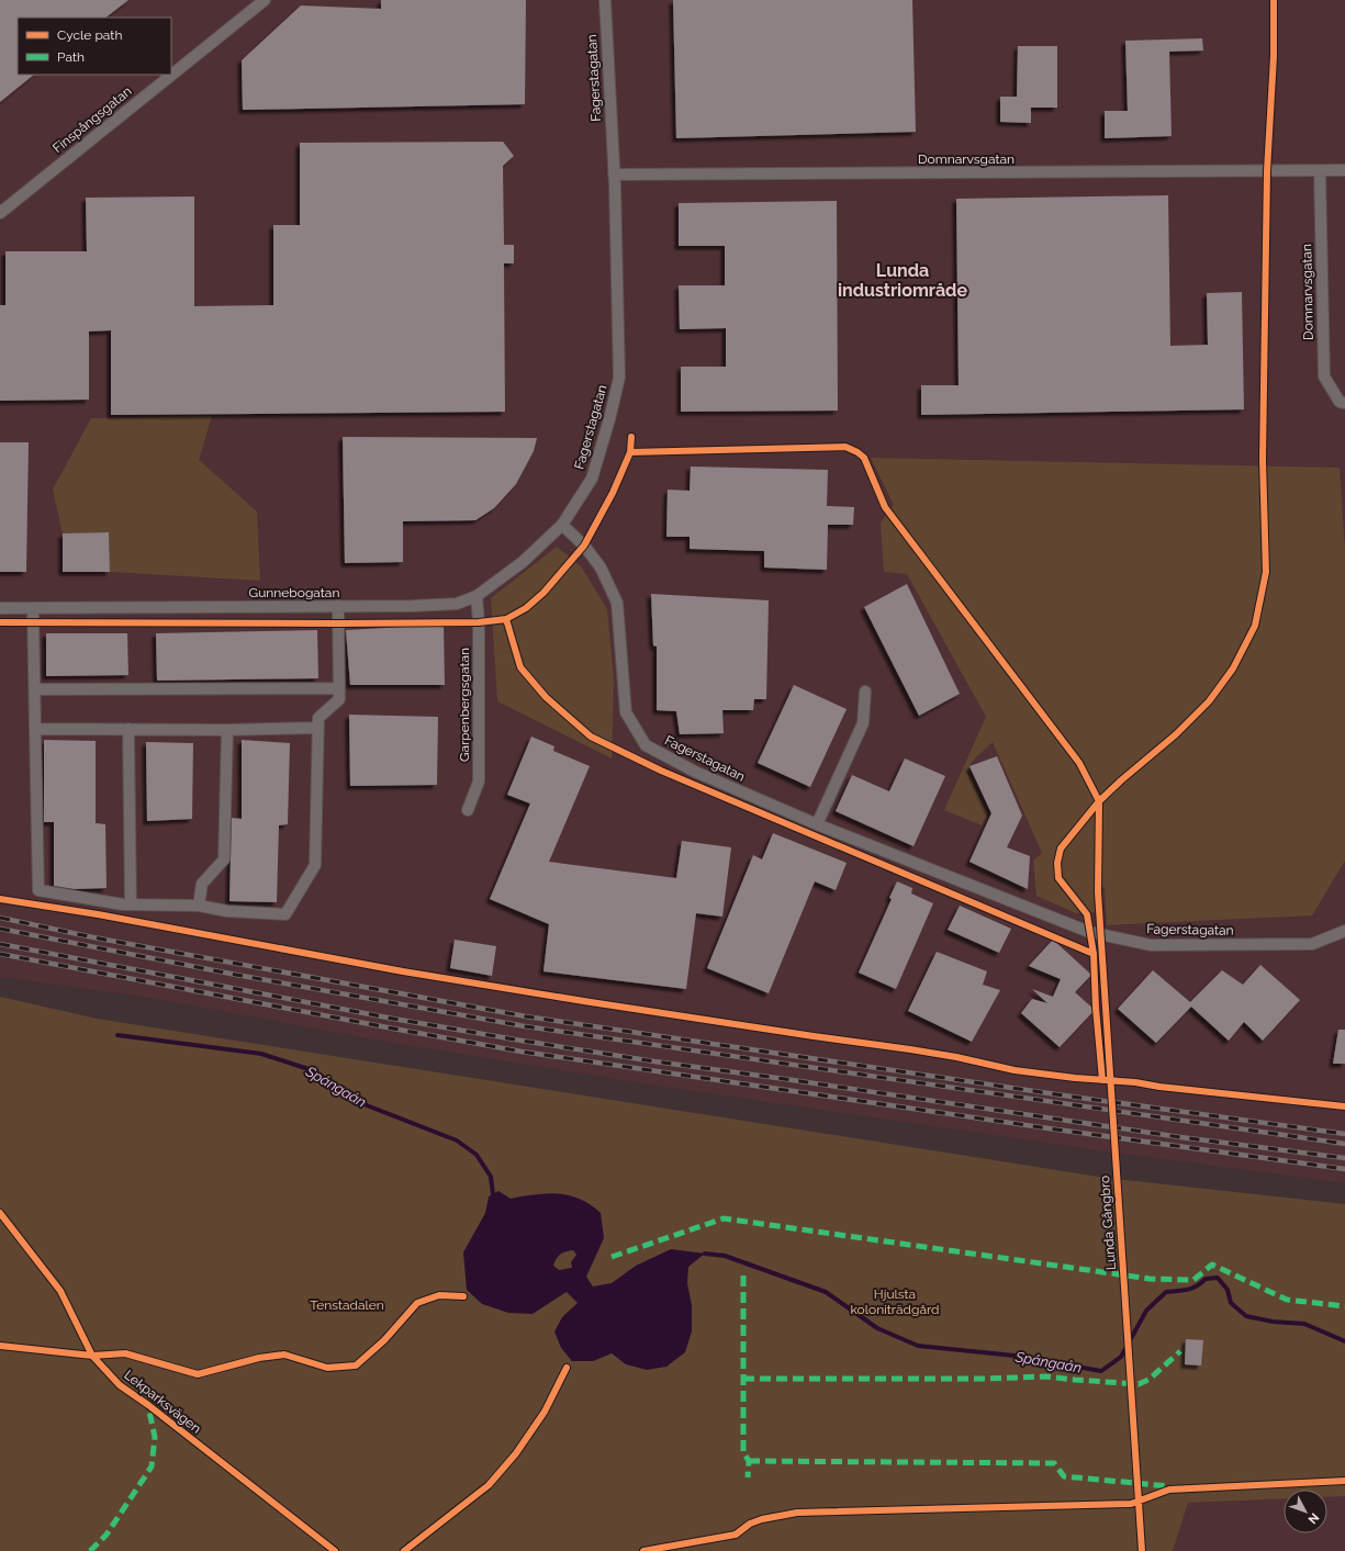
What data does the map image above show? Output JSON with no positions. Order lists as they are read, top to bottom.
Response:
{
  "streets": {
    "street": [
      "Fagerstagatan",
      "Finspångsgatan",
      "Domnarvsgatan",
      "Gunnebogatan",
      "Garpenbergsgatan"
    ],
    "cycle path": ["Lunda Gångbro", "Lekparksvägen"]
  },
  "crossings": [
    ["Fagerstagatan", "Domnarvsgatan"],
    ["Fagerstagatan", "Gunnebogatan"],
    ["Gunnebogatan", "Garpenbergsgatan"]
  ],
  "districts": ["Lunda industriområde"],
  "water": ["Spångaån"],
  "parks": ["Hjulsta koloniträdgård", "Tenstadalen"],
  "legend": ["Cycle path", "Path"],
  "north": "bottom right"
}
